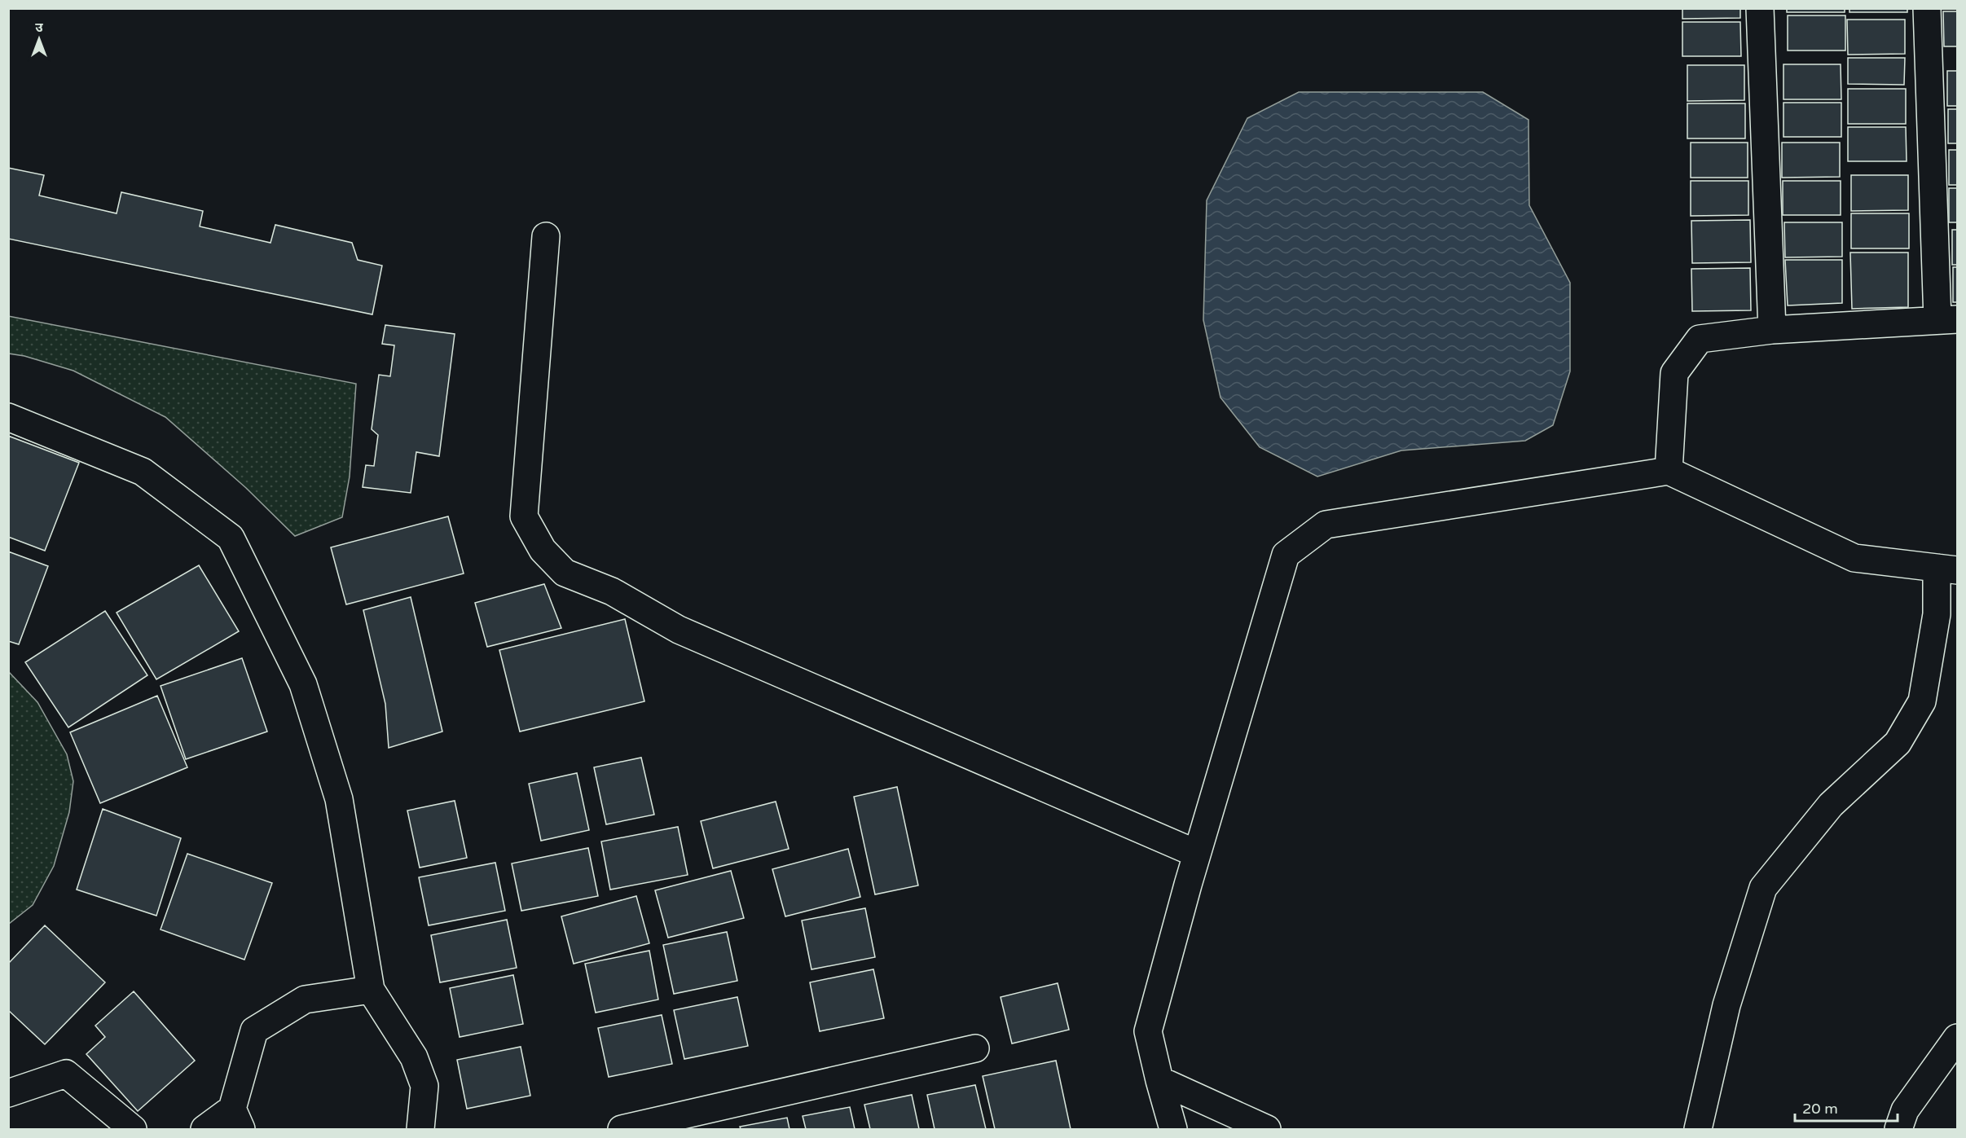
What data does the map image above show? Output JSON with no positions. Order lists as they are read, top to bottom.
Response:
{
  "scale_bar": "20 m",
  "north": "top"
}
